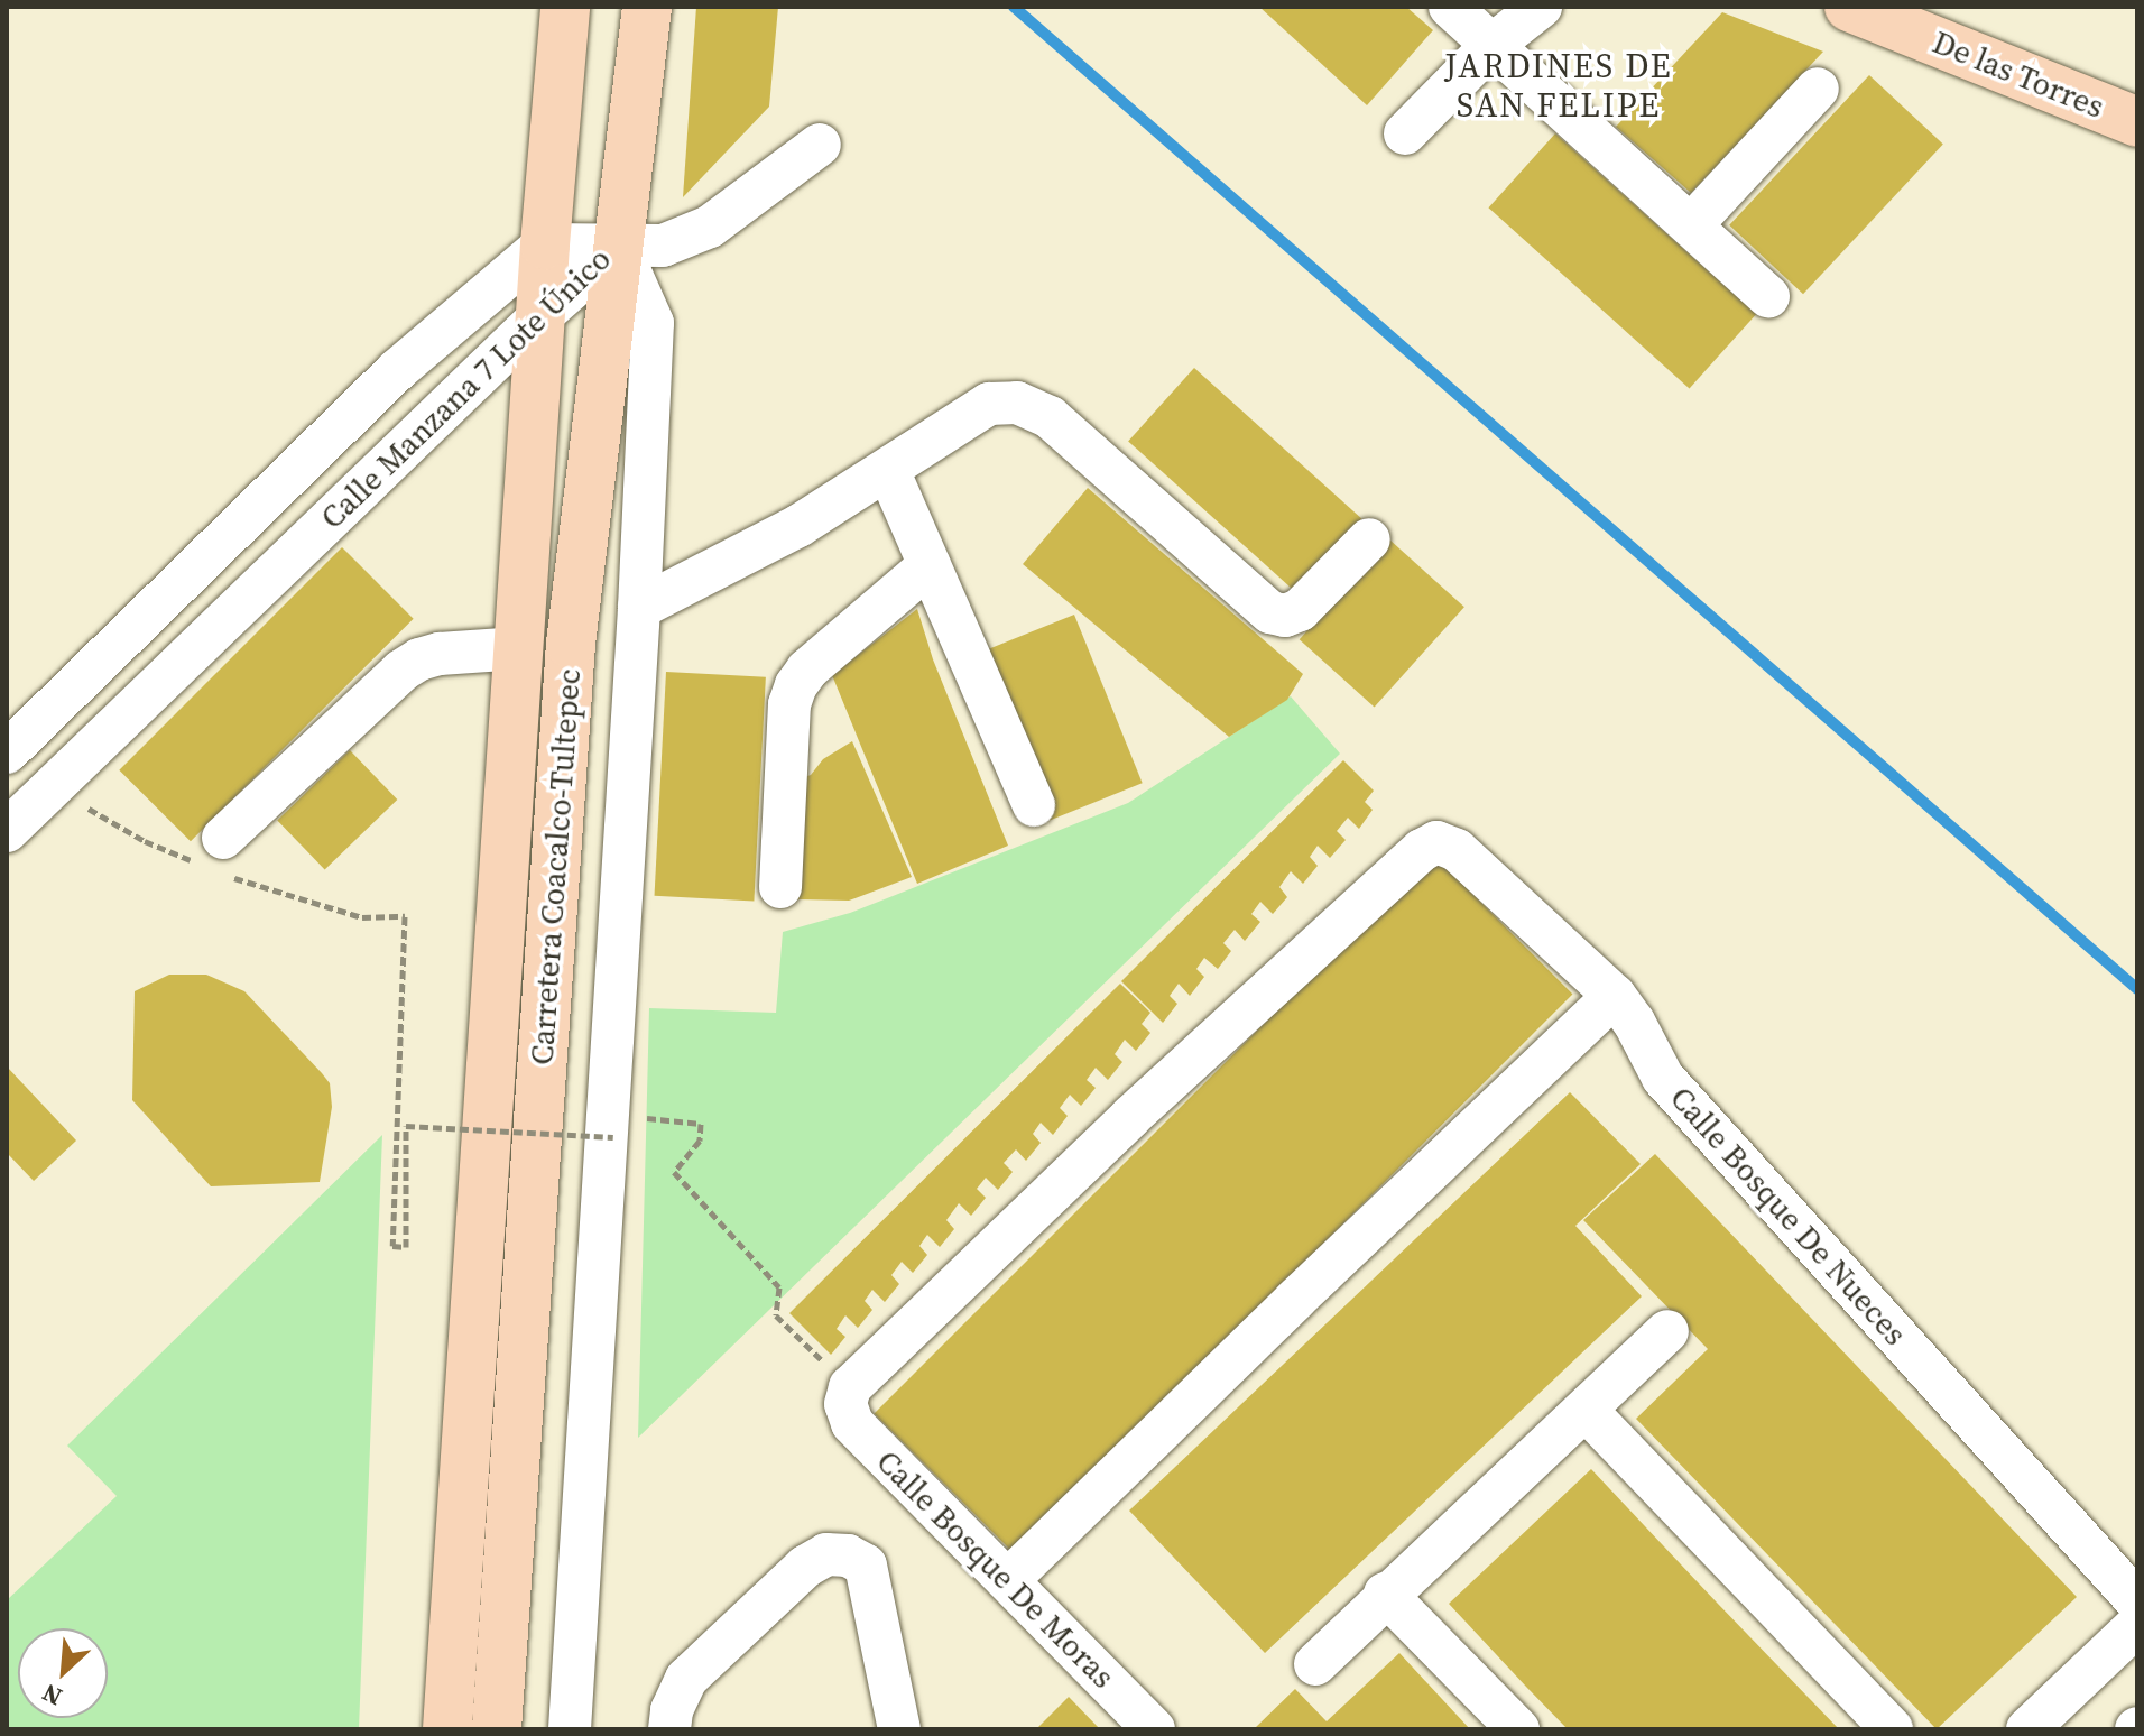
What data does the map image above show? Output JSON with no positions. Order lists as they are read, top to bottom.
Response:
{
  "streets": {
    "main road": ["De las Torres", "Carretera Coacalco-Tultepec"],
    "street": ["Calle Manzana 7 Lote Único", "Calle Bosque De Nueces", "Calle Bosque De Moras"]
  },
  "crossings": [
    ["Calle Manzana 7 Lote Único", "Carretera Coacalco-Tultepec"],
    ["Calle Bosque De Nueces", "Calle Bosque De Moras"]
  ],
  "districts": ["JARDINES DE SAN FELIPE"],
  "north": "bottom left"
}
